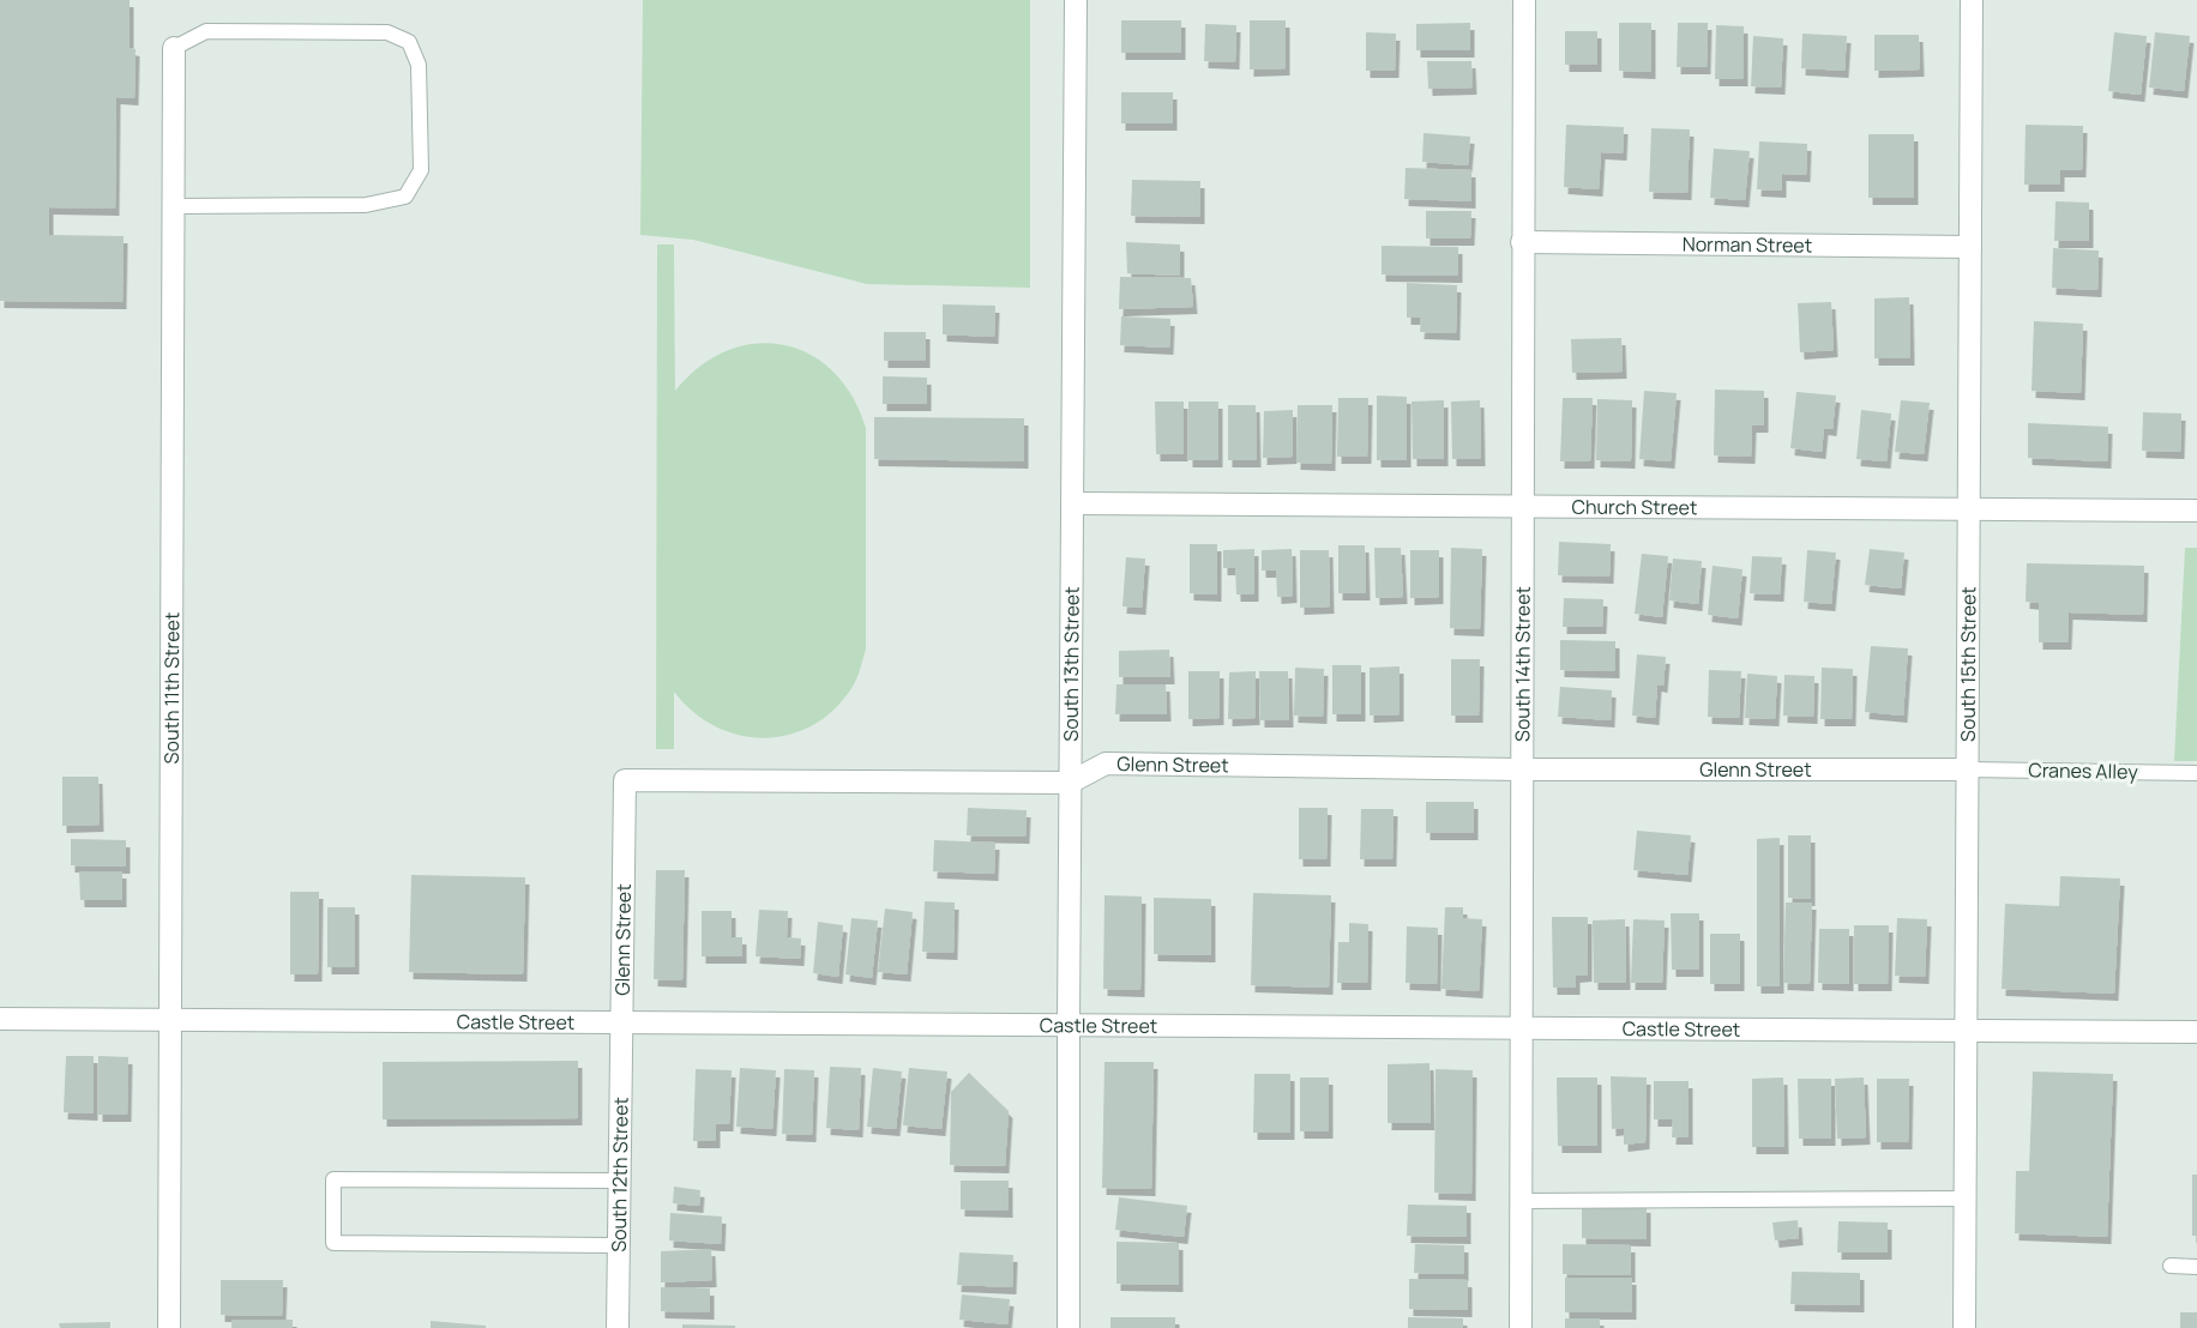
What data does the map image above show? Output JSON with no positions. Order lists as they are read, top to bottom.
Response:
{
  "streets": {
    "street": [
      "Norman Street",
      "Church Street",
      "South 13th Street",
      "South 14th Street",
      "South 15th Street",
      "South 11th Street",
      "Glenn Street",
      "Castle Street",
      "South 12th Street"
    ],
    "lane": ["Cranes Alley"]
  },
  "crossings": [
    ["Norman Street", "South 14th Street"],
    ["Norman Street", "South 15th Street"],
    ["Church Street", "South 13th Street"],
    ["Church Street", "South 14th Street"],
    ["Church Street", "South 15th Street"],
    ["South 13th Street", "Glenn Street"],
    ["South 13th Street", "Castle Street"],
    ["South 14th Street", "Glenn Street"],
    ["South 14th Street", "Castle Street"],
    ["South 15th Street", "Glenn Street"],
    ["South 15th Street", "Cranes Alley"],
    ["South 15th Street", "Castle Street"],
    ["South 11th Street", "Castle Street"],
    ["Glenn Street", "Cranes Alley"],
    ["Glenn Street", "Castle Street"],
    ["Glenn Street", "South 12th Street"],
    ["Castle Street", "South 12th Street"]
  ]
}
